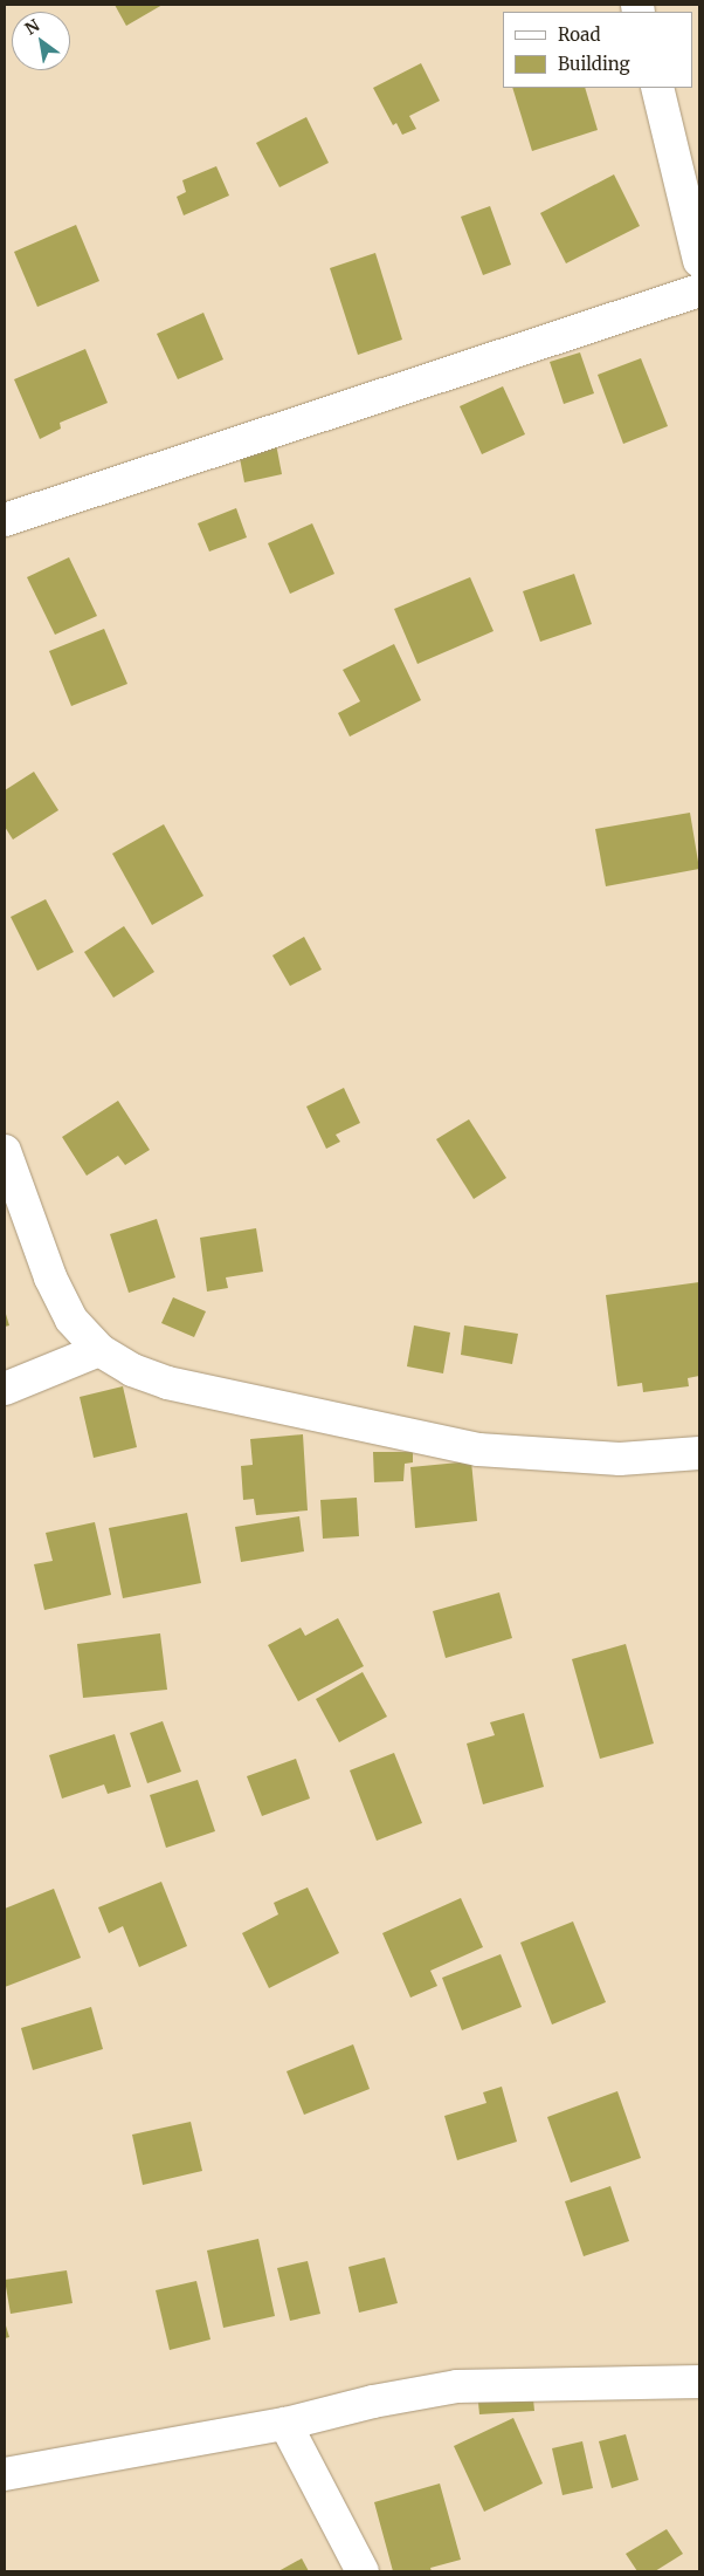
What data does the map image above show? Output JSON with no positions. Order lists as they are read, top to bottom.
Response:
{
  "legend": ["Road", "Building"],
  "north": "top left"
}
